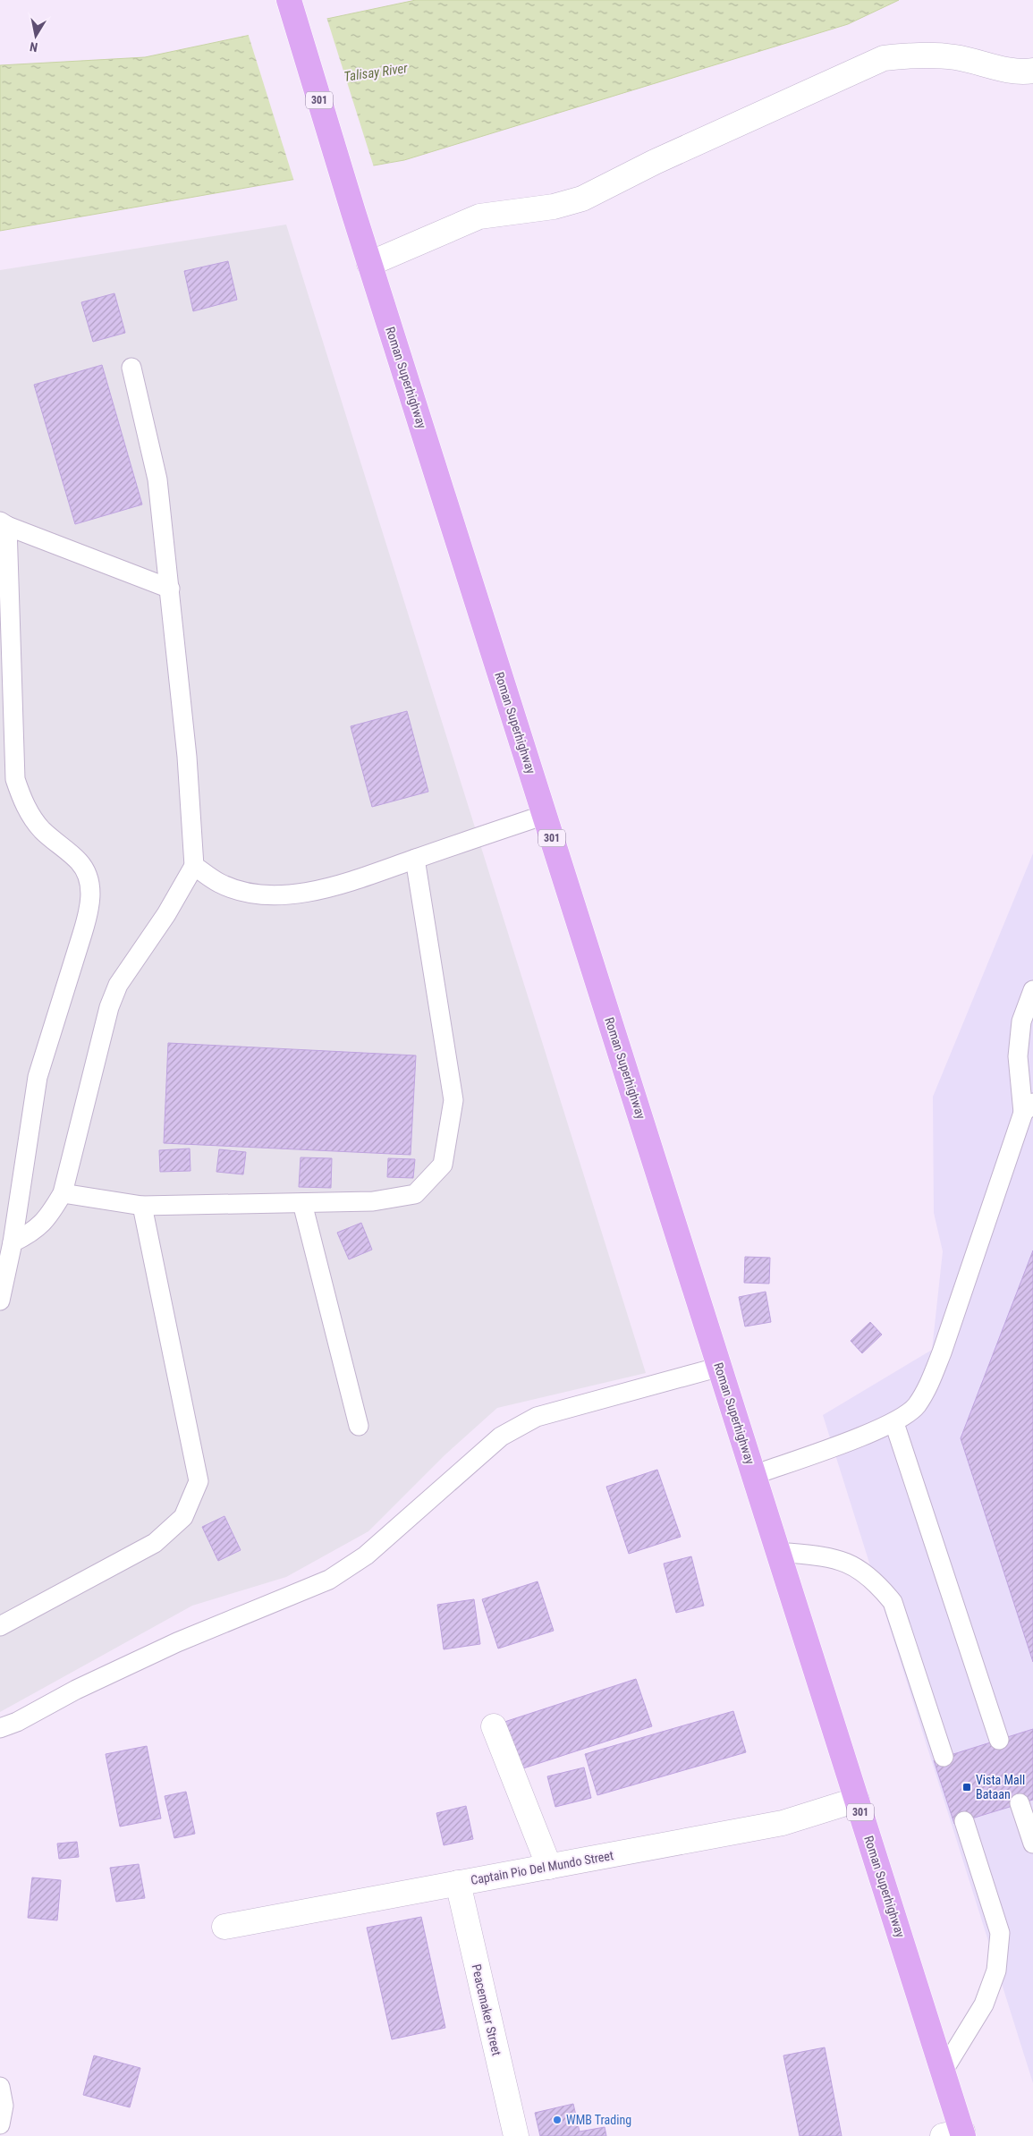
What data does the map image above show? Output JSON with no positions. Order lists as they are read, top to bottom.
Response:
{
  "streets": {
    "main road": ["301", "Roman Superhighway"],
    "street": ["Captain Pio Del Mundo Street", "Peacemaker Street"]
  },
  "crossings": [
    ["Roman Superhighway", "Captain Pio Del Mundo Street"],
    ["Captain Pio Del Mundo Street", "Peacemaker Street"]
  ],
  "water": ["Talisay River"],
  "places": {
    "transit": ["Vista Mall Bataan"],
    "other": ["WMB Trading"]
  },
  "north": "bottom"
}
